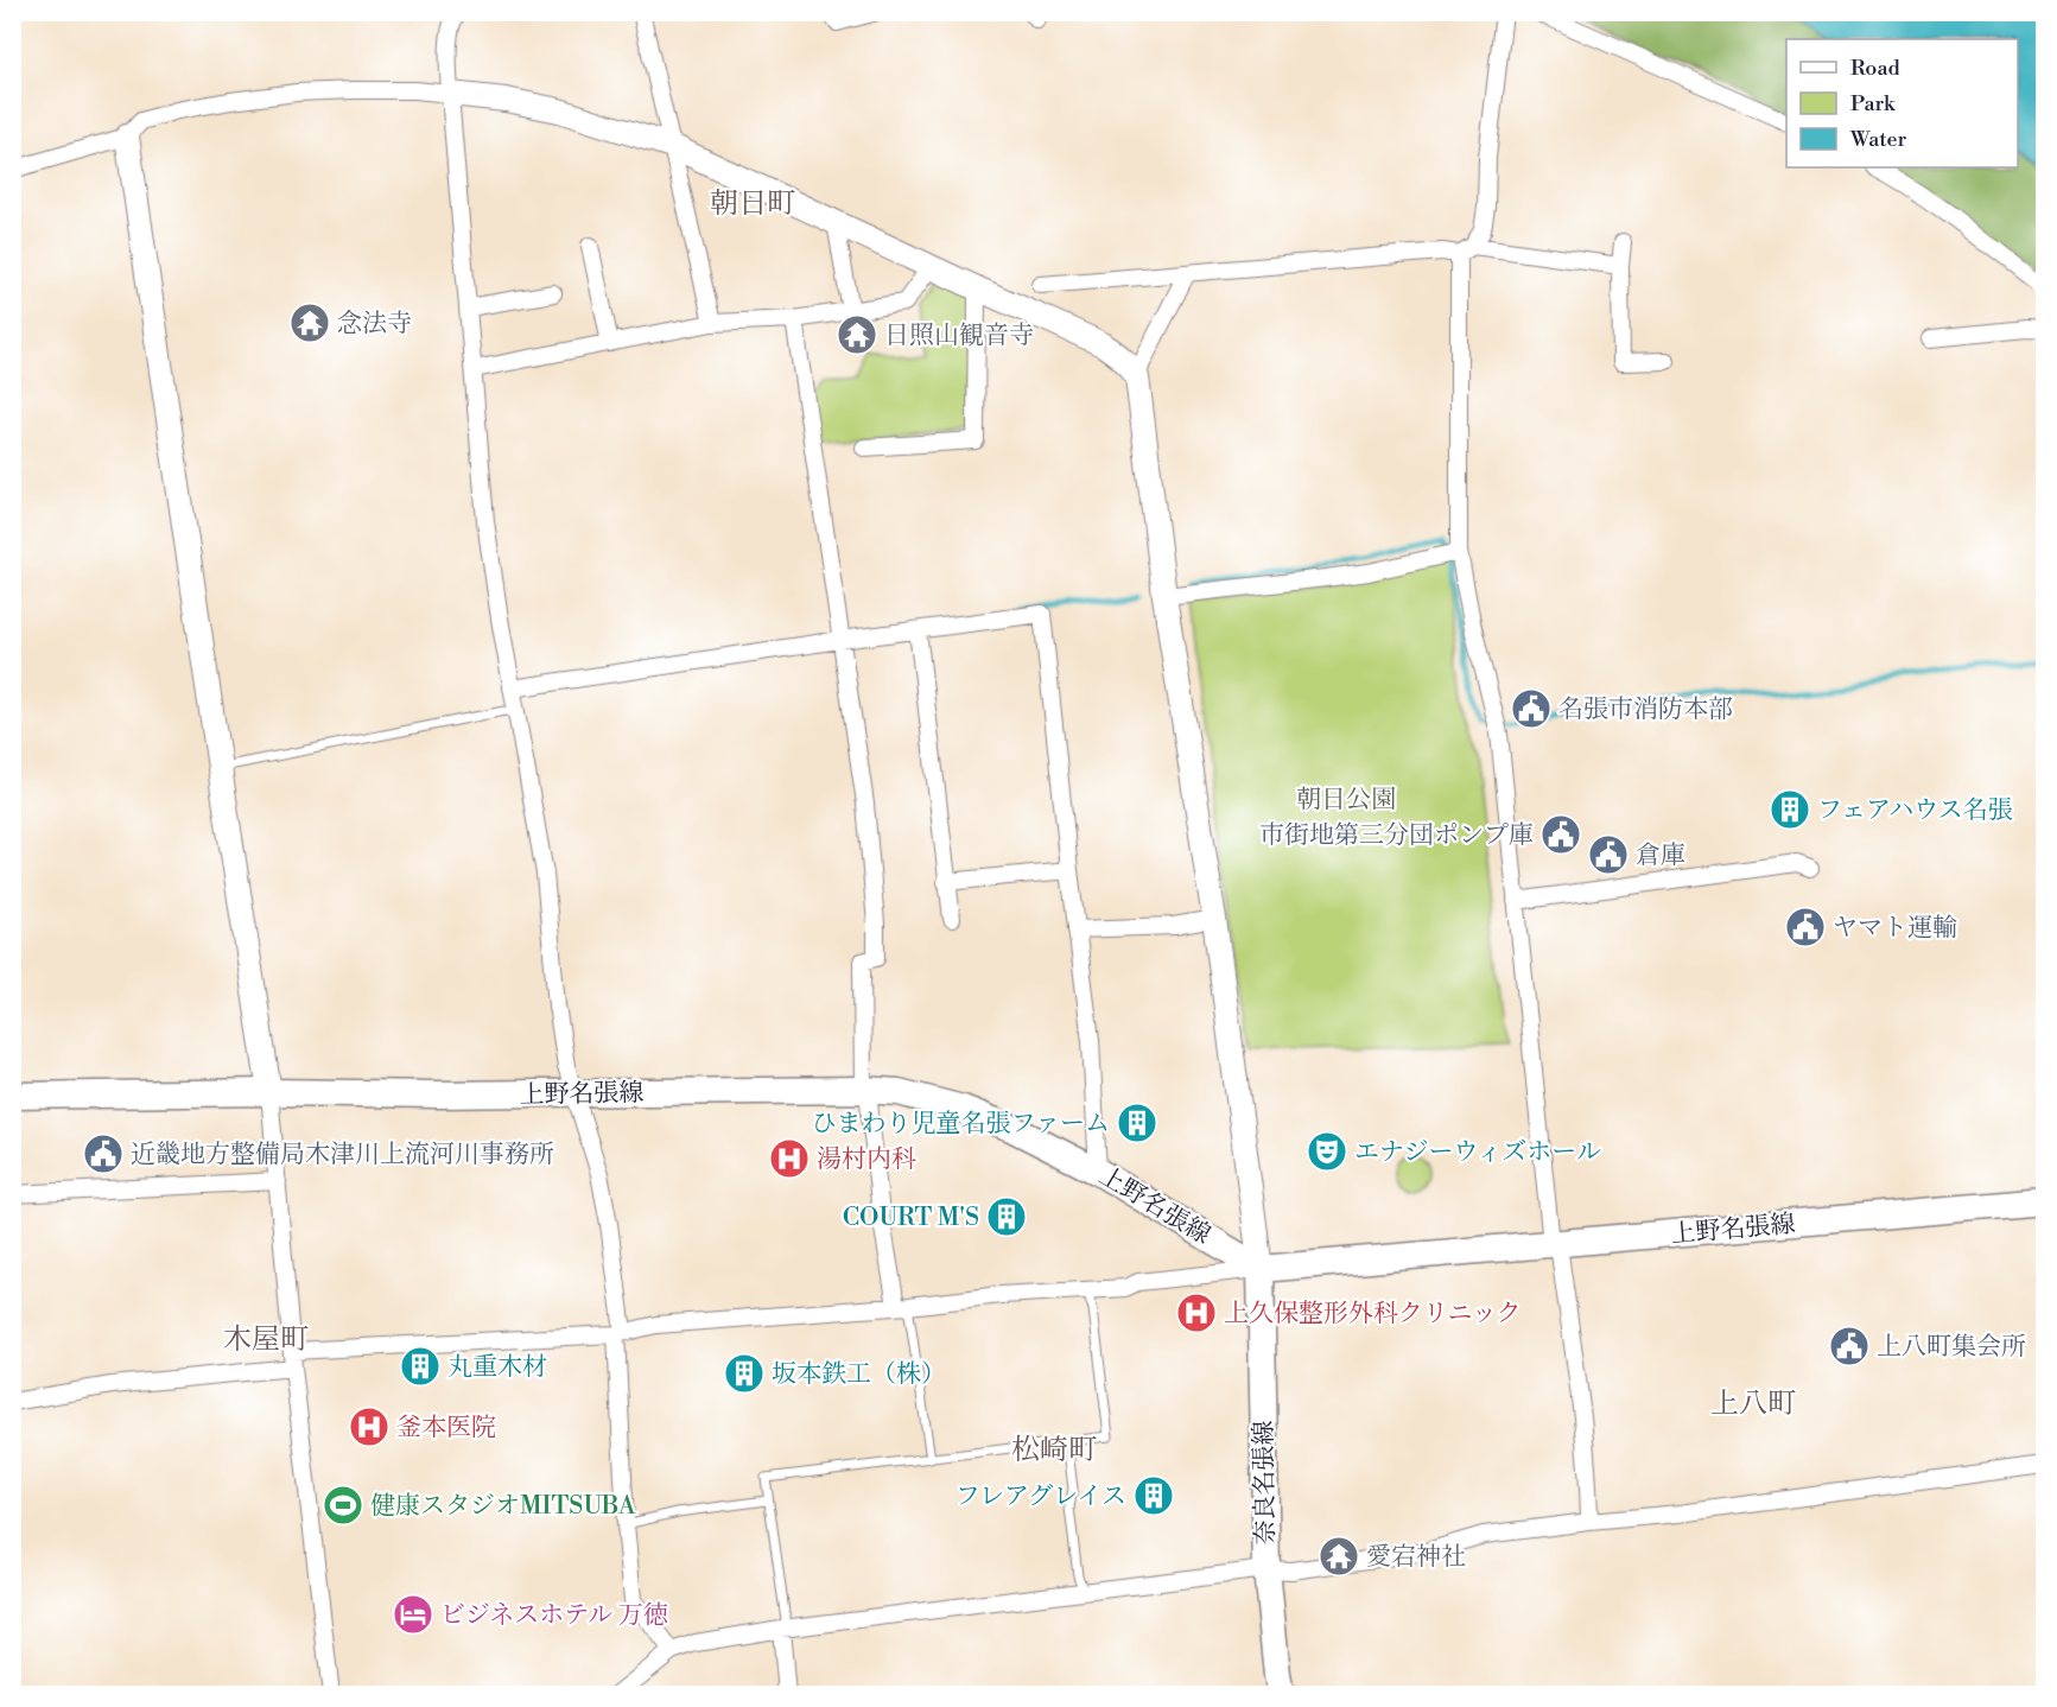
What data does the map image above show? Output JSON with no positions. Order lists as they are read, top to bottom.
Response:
{
  "streets": {
    "main road": ["上野名張線", "奈良名張線"]
  },
  "crossings": [
    ["上野名張線", "奈良名張線"]
  ],
  "districts": [
    "朝日町",
    "木屋町",
    "上八町",
    "松崎町"
  ],
  "parks": ["朝日公園"],
  "places": {
    "temple": ["念法寺", "日照山観音寺", "愛宕神社"],
    "public building": [
      "名張市消防本部",
      "市街地第三分団ポンプ庫",
      "倉庫",
      "ヤマト運輸",
      "近畿地方整備局木津川上流河川事務所",
      "上八町集会所"
    ],
    "building": [
      "フェアハウス名張",
      "ひまわり児童名張ファーム",
      "COURT M'S",
      "丸重木材",
      "坂本鉄工（株）",
      "フレアグレイス"
    ],
    "theatre": ["エナジーウィズホール"],
    "hospital": ["湯村内科", "上久保整形外科クリニック", "釜本医院"],
    "sports": ["健康スタジオMITSUBA"],
    "hotel": ["ビジネスホテル 万徳"]
  },
  "legend": ["Road", "Park", "Water"]
}
